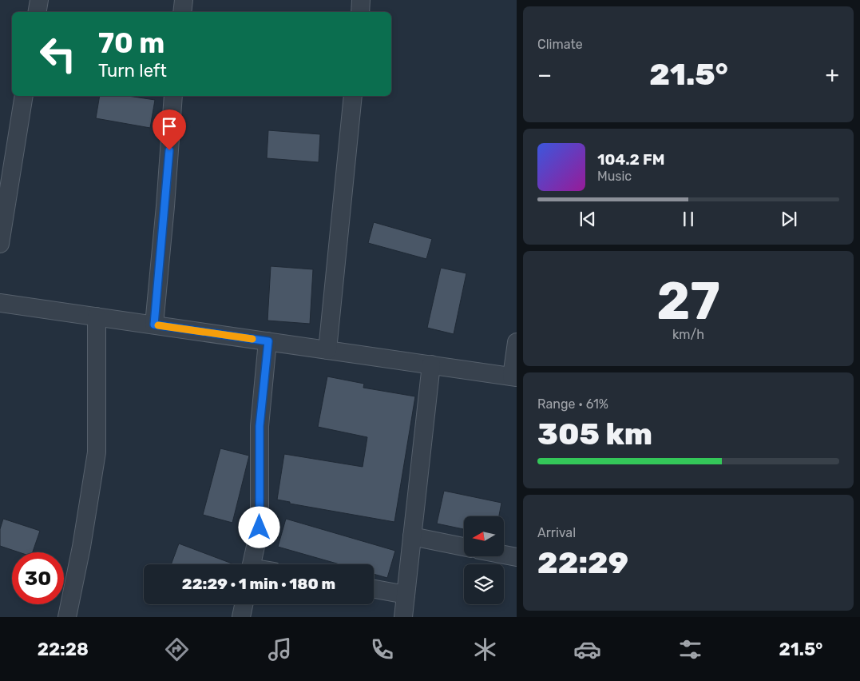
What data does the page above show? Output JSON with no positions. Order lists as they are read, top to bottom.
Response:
{
  "north": "left",
  "page": {
    "tile": [
      "Climate",
      ["27", "km/h"],
      ["Range · 61%", "305 km"],
      ["Arrival", "22:29"]
    ],
    "turn": ["70 m", "Turn left"],
    "heat": ["−", "21.5°", "+"],
    "song": ["104.2 FM", "Music"],
    "limit": "30",
    "trip": "22:29 · 1 min · 180 m",
    "tabs": ["22:28", "21.5°"]
  }
}
